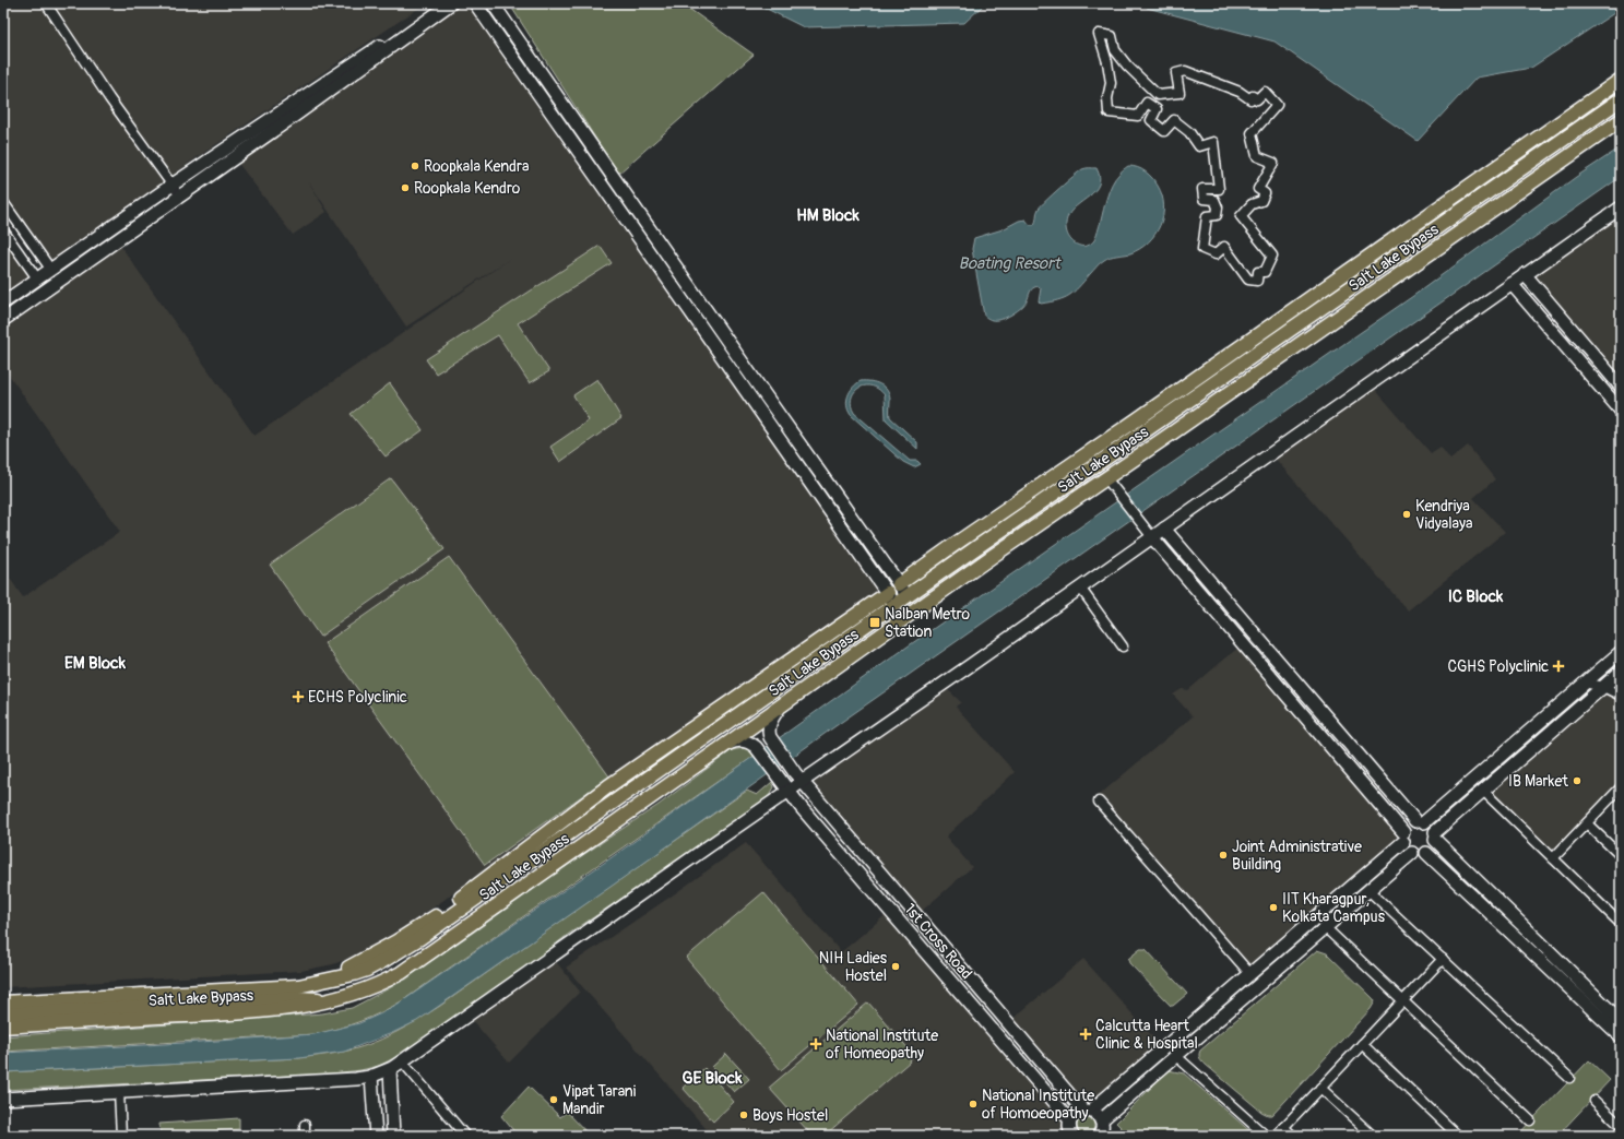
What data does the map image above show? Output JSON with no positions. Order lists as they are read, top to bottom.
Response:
{
  "streets": {
    "main road": ["Salt Lake Bypass"],
    "street": ["1st Cross Road"]
  },
  "crossings": [
    ["Salt Lake Bypass", "1st Cross Road"]
  ],
  "districts": [
    "HM Block",
    "IC Block",
    "EM Block",
    "GE Block"
  ],
  "water": ["Boating Resort"],
  "places": {
    "other": [
      "Roopkala Kendra",
      "Roopkala Kendro",
      "Kendriya Vidyalaya",
      "IB Market",
      "Joint Administrative Building",
      "IIT Kharagpur, Kolkata Campus",
      "NIH Ladies Hostel",
      "Vipat Tarani Mandir",
      "National Institute of Homoeopathy",
      "Boys Hostel"
    ],
    "transit": ["Nalban Metro Station"],
    "health": [
      "CGHS Polyclinic",
      "ECHS Polyclinic",
      "Calcutta Heart Clinic & Hospital",
      "National Institute of Homeopathy"
    ]
  }
}
